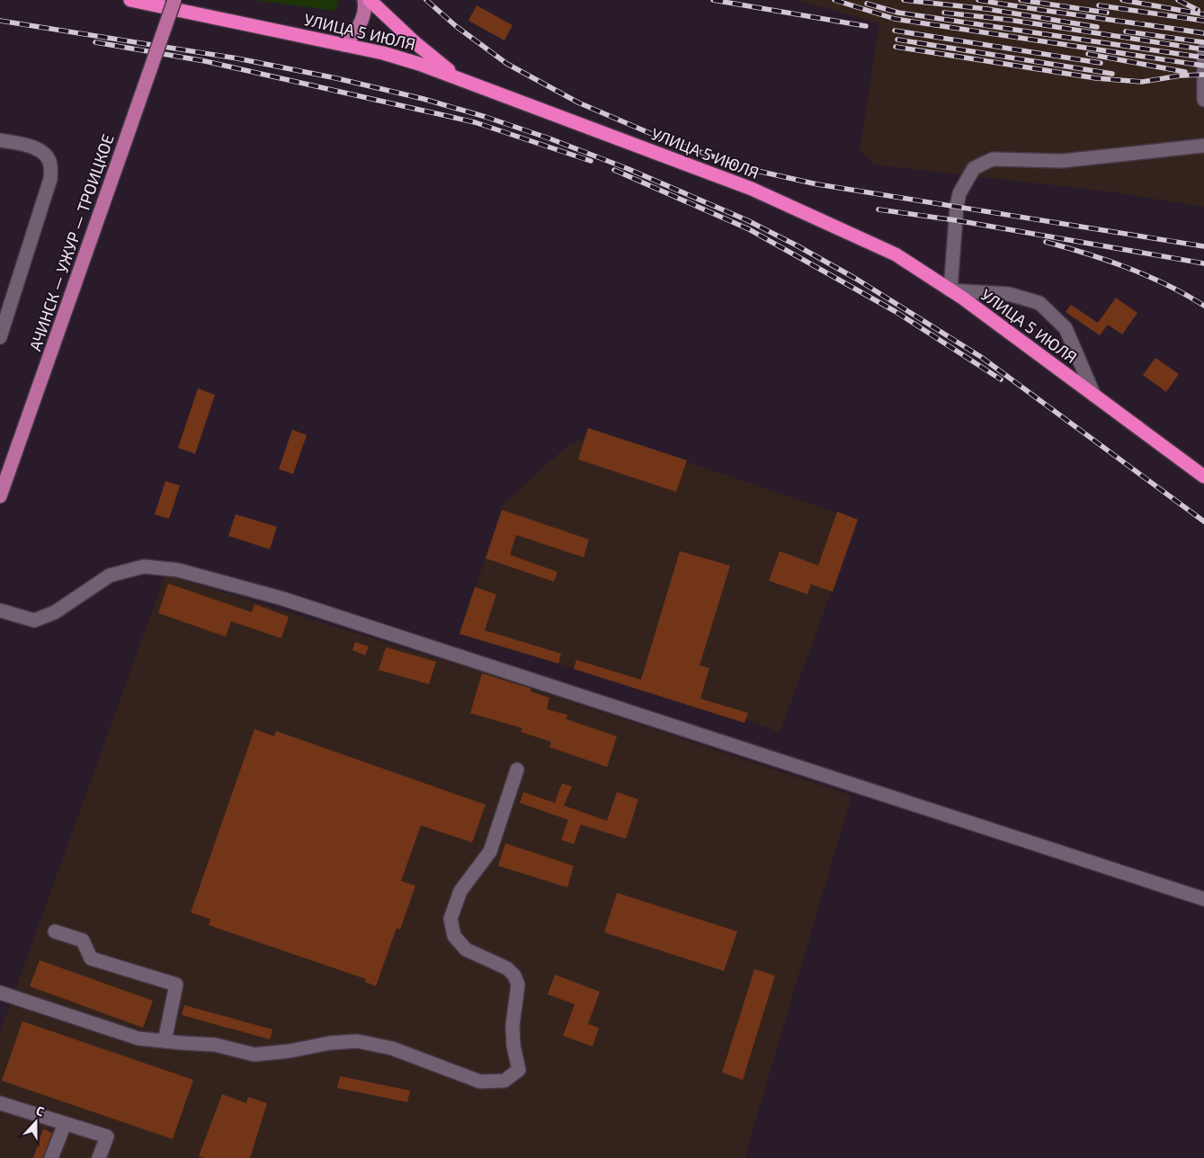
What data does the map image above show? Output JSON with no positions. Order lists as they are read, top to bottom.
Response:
{
  "streets": {
    "highway": ["УЛИЦА 5 ИЮЛЯ"],
    "main road": ["АЧИНСК — УЖУР — ТРОИЦКОЕ"]
  },
  "north": "top"
}
